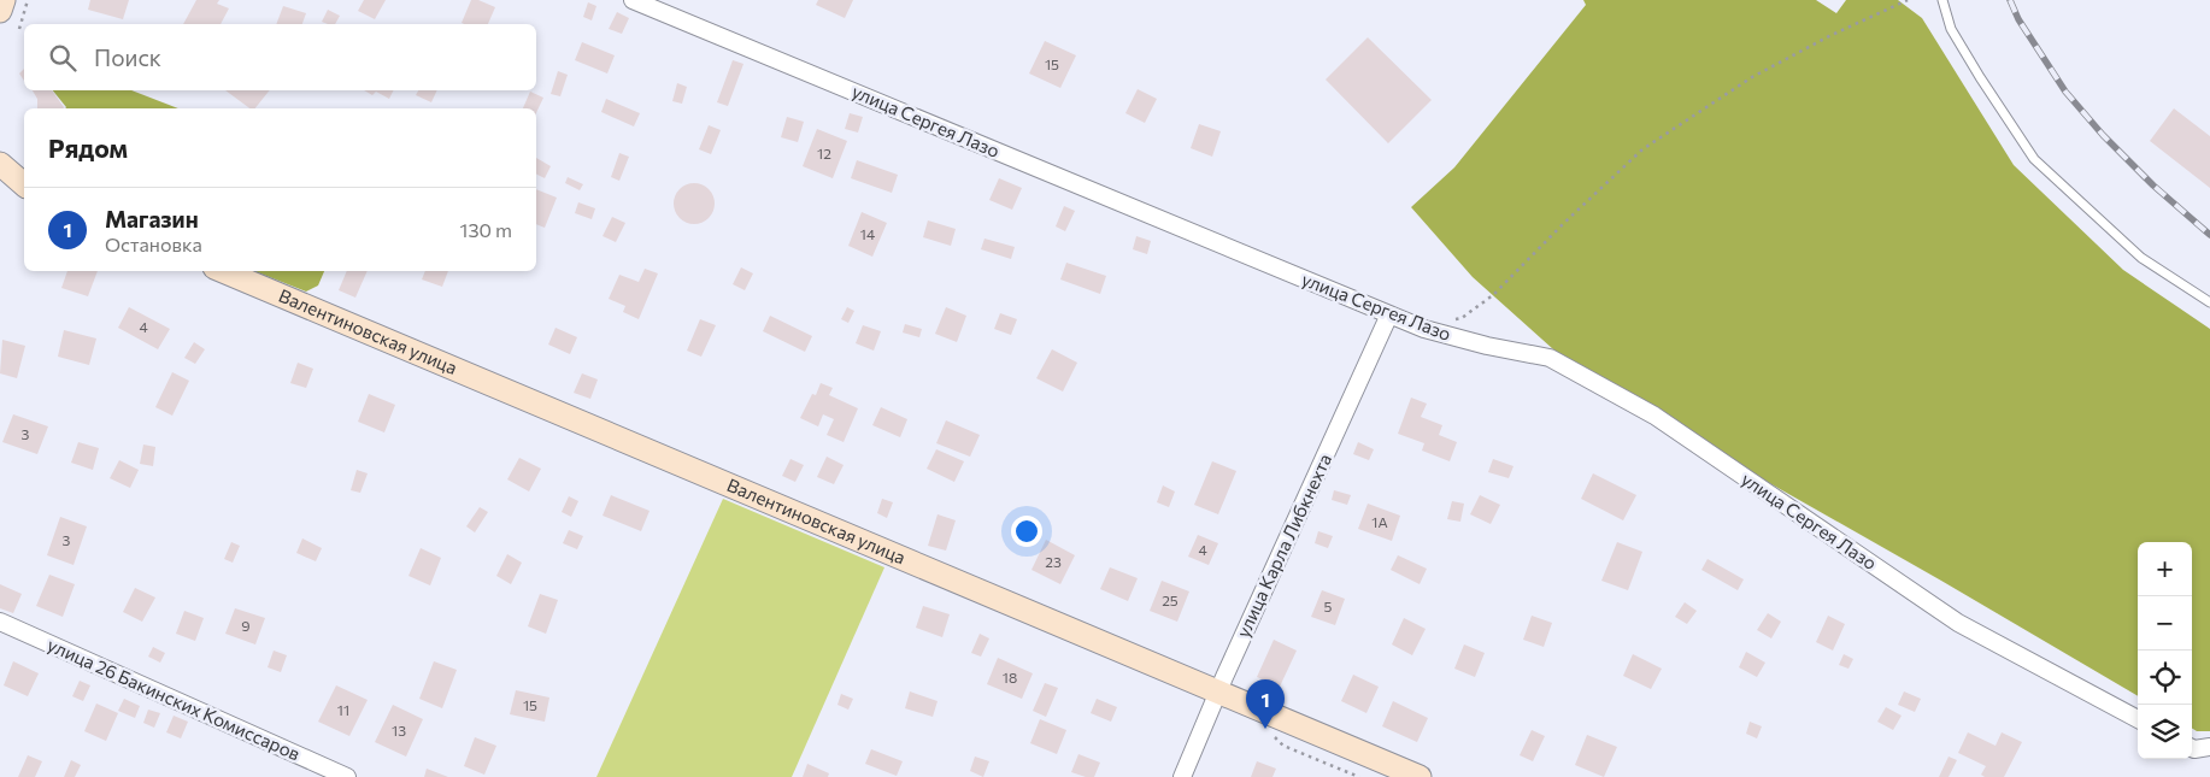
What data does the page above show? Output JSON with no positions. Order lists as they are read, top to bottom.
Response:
{
  "streets": {
    "main road": ["Валентиновская улица"],
    "street": ["улица Сергея Лазо", "улица Карла Либкнехта", "улица 26 Бакинских Комиссаров"]
  },
  "crossings": [
    ["улица Сергея Лазо", "улица Карла Либкнехта"],
    ["Валентиновская улица", "улица Карла Либкнехта"]
  ],
  "house_numbers": [
    "15",
    "12",
    "14",
    "4",
    "3",
    "1А",
    "3",
    "4",
    "23",
    "25",
    "5",
    "9",
    "18",
    "15",
    "11",
    "13"
  ],
  "page": {
    "search": "Поиск",
    "heading": "Рядом",
    "list": [
      {
        "mark": "1",
        "name": "Магазин",
        "note": "Остановка",
        "value": "130 m"
      }
    ],
    "map_buttons": ["+", "−"],
    "pins": "1"
  }
}
